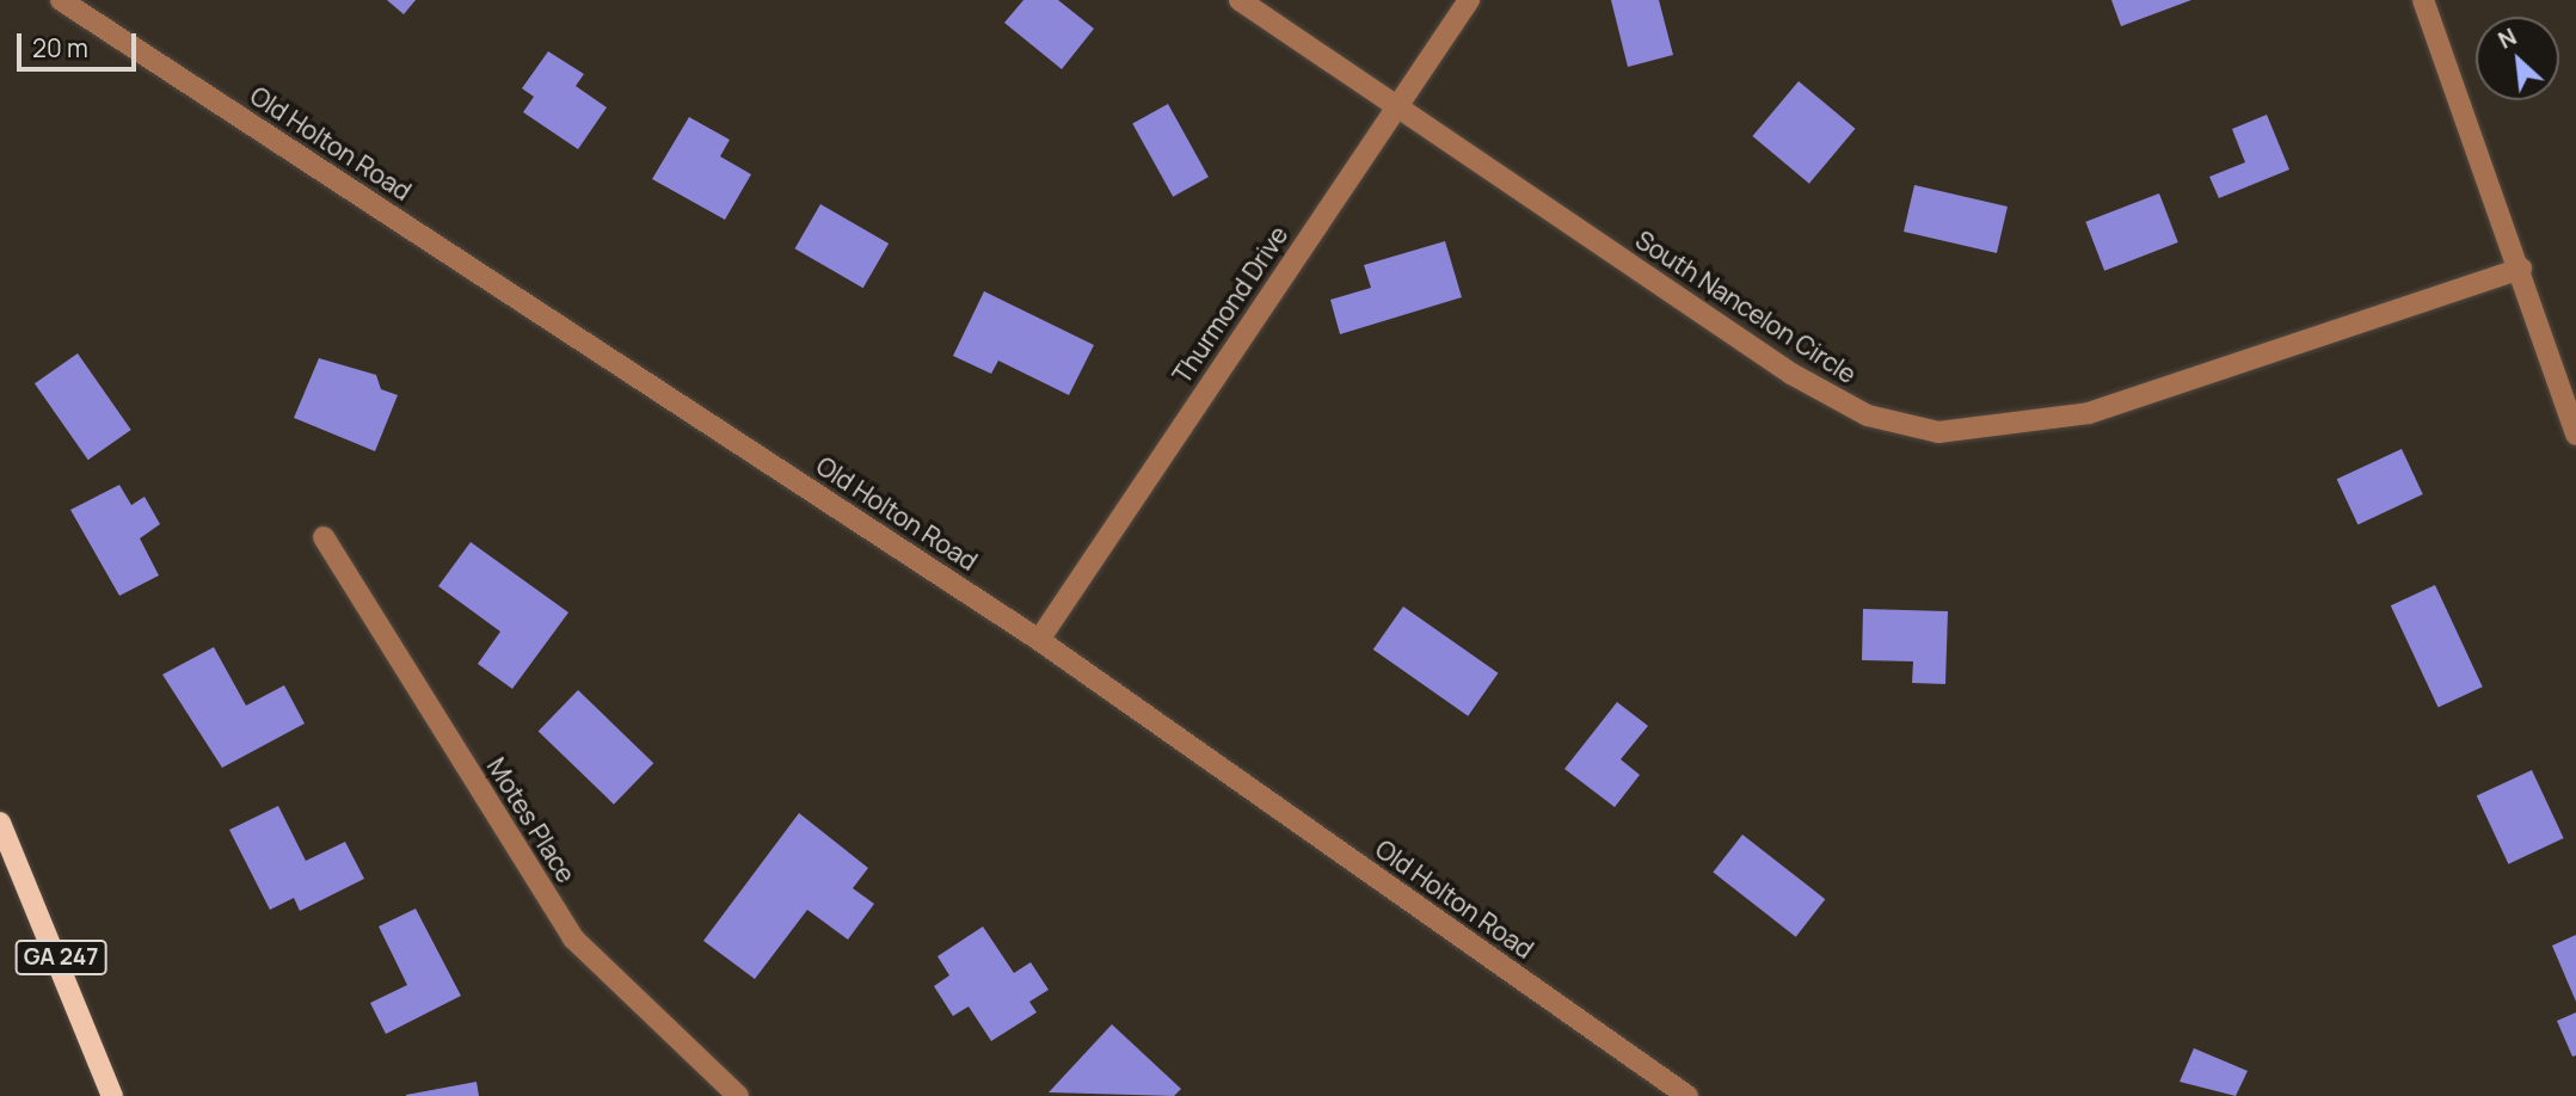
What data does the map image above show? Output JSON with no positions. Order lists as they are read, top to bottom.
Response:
{
  "streets": {
    "main road": ["GA 247"],
    "street": [
      "Old Holton Road",
      "Thurmond Drive",
      "South Nancelon Circle",
      "Motes Place"
    ]
  },
  "crossings": [
    ["Old Holton Road", "Thurmond Drive"],
    ["Thurmond Drive", "South Nancelon Circle"]
  ],
  "scale_bar": "20 m",
  "north": "top left"
}
